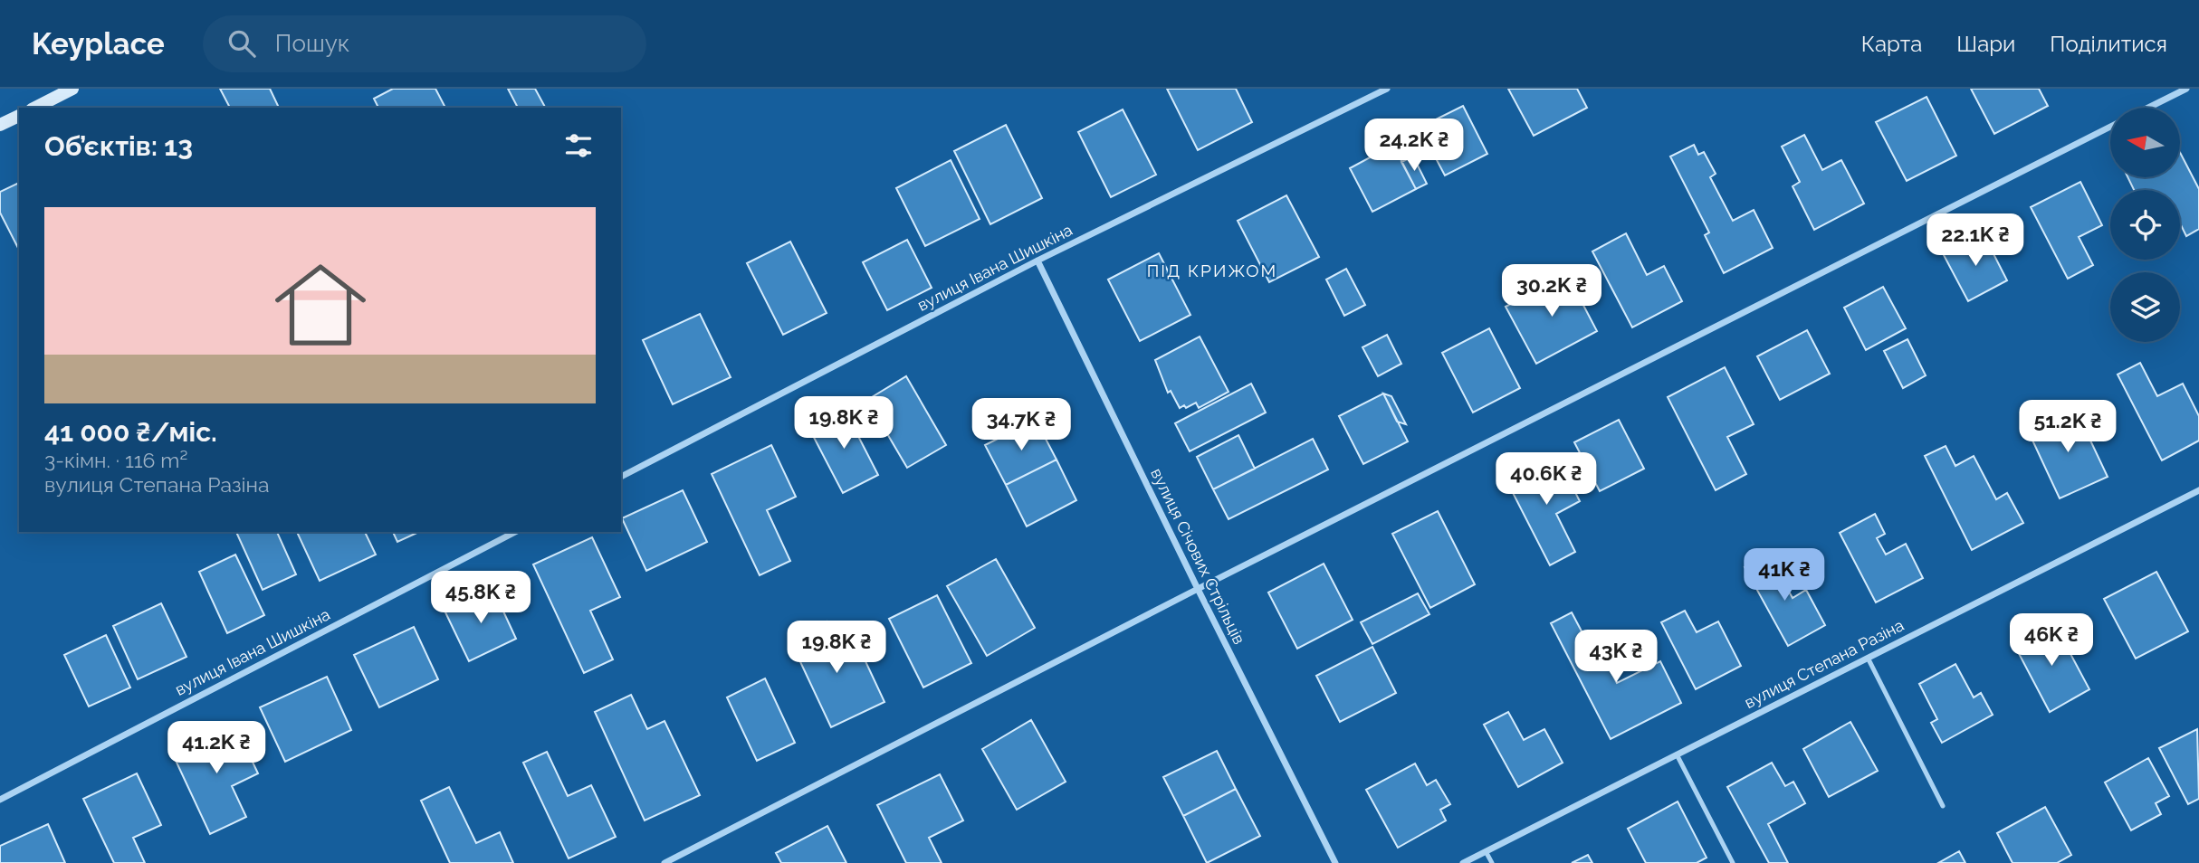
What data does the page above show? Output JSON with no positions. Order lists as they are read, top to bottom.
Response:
{
  "streets": {
    "street": ["вулиця Івана Шишкіна", "вулиця Січових Стрільців", "вулиця Степана Разіна"]
  },
  "crossings": [
    ["вулиця Івана Шишкіна", "вулиця Січових Стрільців"]
  ],
  "districts": ["ПІД КРИЖОМ"],
  "north": "left",
  "page": {
    "header": "Keyplace",
    "search": "Пошук",
    "nav": ["Карта", "Шари", "Поділитися"],
    "heading": "Об’єктів: 13",
    "price": [
      "24.2K ₴",
      "22.1K ₴",
      "30.2K ₴",
      "19.8K ₴",
      "34.7K ₴",
      "51.2K ₴",
      "40.6K ₴",
      "41K ₴",
      "45.8K ₴",
      "46K ₴",
      "19.8K ₴",
      "43K ₴",
      "41.2K ₴"
    ],
    "list": [
      {
        "name": "41 000 ₴/міс.",
        "note": "3-кімн. · 116 m² · вулиця Степана Разіна"
      }
    ]
  }
}
